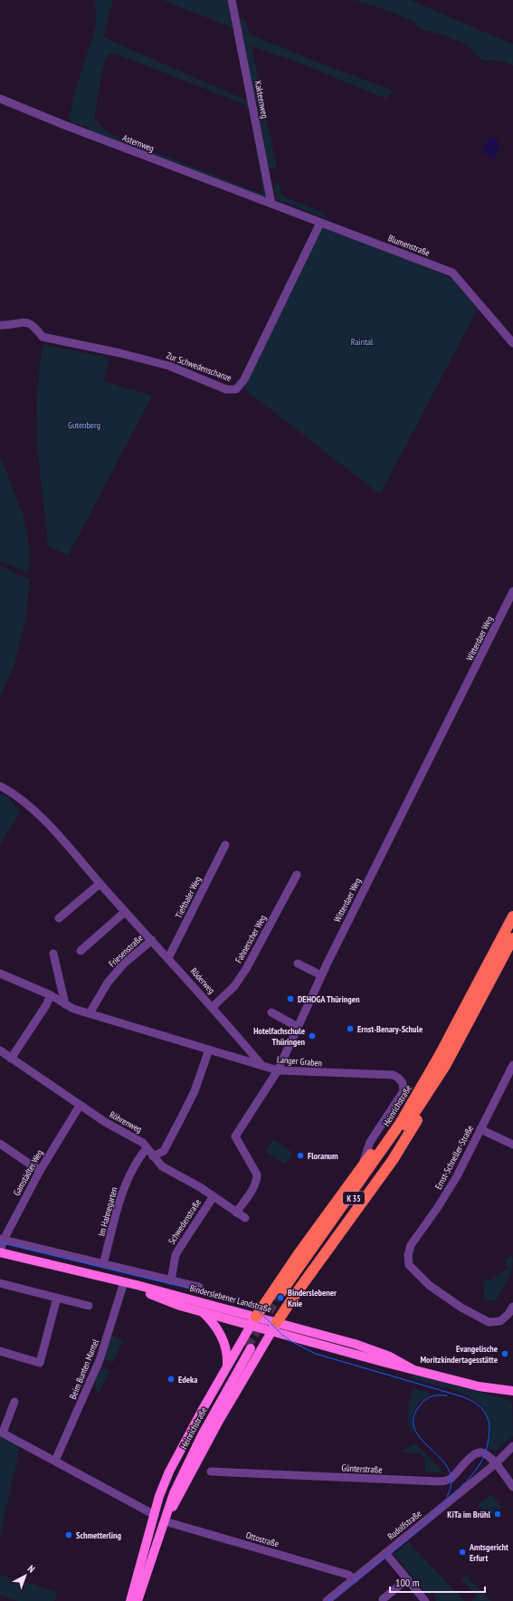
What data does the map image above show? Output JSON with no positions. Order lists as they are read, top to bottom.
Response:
{
  "streets": {
    "highway": ["Heinrichstraße", "K 35"],
    "main road": ["Binderslebener Landstraße"],
    "street": [
      "Kakteenweg",
      "Asternweg",
      "Blumenstraße",
      "Zur Schwedenschanze",
      "Witterdaer Weg",
      "Tiefthaler Weg",
      "Fahnerscher Weg",
      "Friesenstraße",
      "Röderweg",
      "Langer Graben",
      "Röhrenweg",
      "Ernst-Schneller-Straße",
      "Gamstädter Weg",
      "Im Hahnegarten",
      "Schwedenstraße",
      "Beim Bunten Mantel",
      "Günterstraße",
      "Rudolfstraße",
      "Ottostraße"
    ]
  },
  "crossings": [
    ["Kakteenweg", "Asternweg"],
    ["Kakteenweg", "Blumenstraße"],
    ["Asternweg", "Blumenstraße"],
    ["Blumenstraße", "Zur Schwedenschanze"],
    ["Witterdaer Weg", "Langer Graben"],
    ["Witterdaer Weg", "Röhrenweg"],
    ["Tiefthaler Weg", "Röderweg"],
    ["Fahnerscher Weg", "Röderweg"],
    ["Friesenstraße", "Röderweg"],
    ["Friesenstraße", "Langer Graben"],
    ["Röderweg", "Langer Graben"],
    ["Langer Graben", "K 35"],
    ["Heinrichstraße", "K 35"],
    ["Heinrichstraße", "Binderslebener Landstraße"],
    ["Heinrichstraße", "Ottostraße"],
    ["Röhrenweg", "Gamstädter Weg"],
    ["Röhrenweg", "Im Hahnegarten"],
    ["Röhrenweg", "Schwedenstraße"],
    ["Gamstädter Weg", "Binderslebener Landstraße"],
    ["K 35", "Binderslebener Landstraße"],
    ["Im Hahnegarten", "Binderslebener Landstraße"],
    ["Schwedenstraße", "Binderslebener Landstraße"],
    ["Binderslebener Landstraße", "Beim Bunten Mantel"],
    ["Günterstraße", "Rudolfstraße"],
    ["Rudolfstraße", "Ottostraße"]
  ],
  "parks": ["Raintal", "Gutenberg"],
  "places": [
    "DEHOGA Thüringen",
    "Ernst-Benary-Schule",
    "Hotelfachschule Thüringen",
    "Floranum",
    "Binderslebener Knie",
    "Evangelische Moritzkindertagesstätte",
    "Edeka",
    "KiTa im Brühl",
    "Schmetterling",
    "Amtsgericht Erfurt"
  ],
  "scale_bar": "100 m",
  "north": "top right"
}
